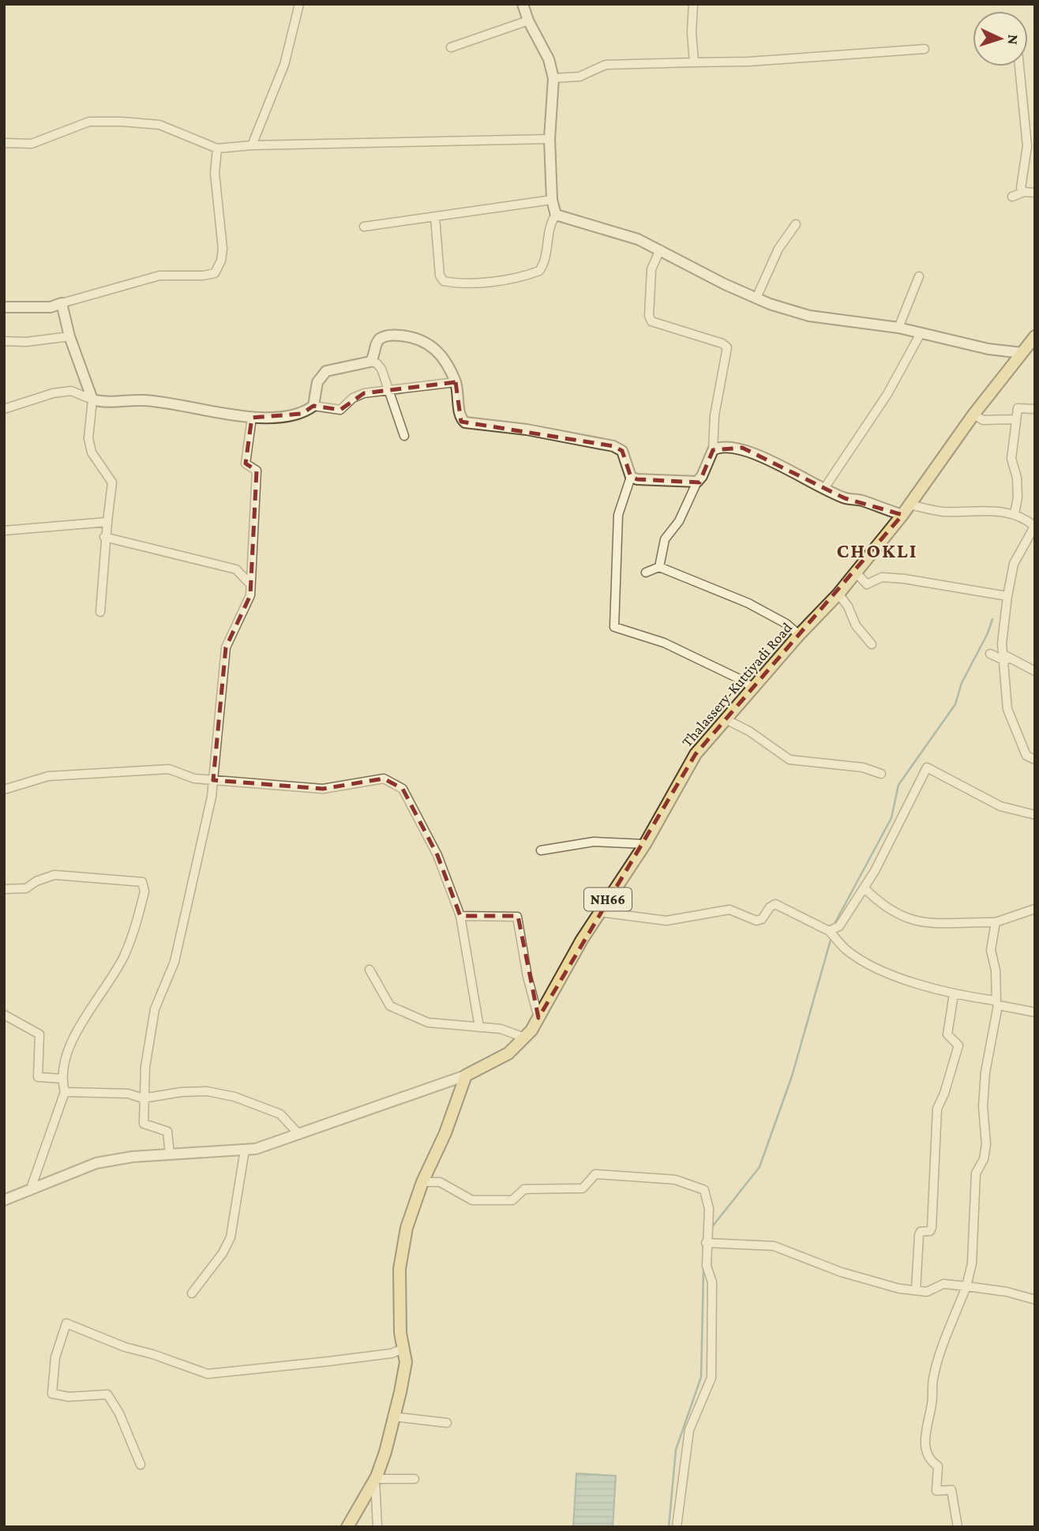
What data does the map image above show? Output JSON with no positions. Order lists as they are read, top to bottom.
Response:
{
  "streets": {
    "main road": ["Thalassery-Kuttiyadi Road", "NH66"]
  },
  "districts": ["CHOKLI"],
  "north": "right"
}
